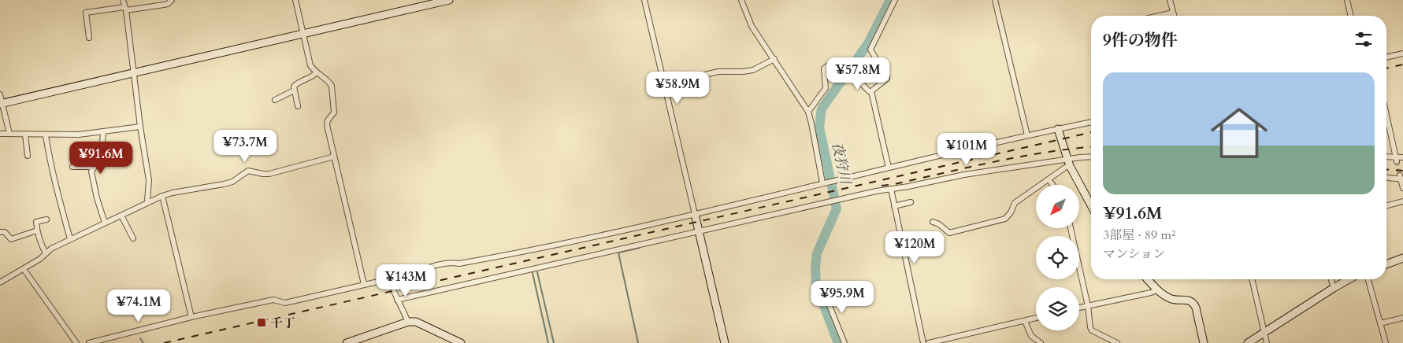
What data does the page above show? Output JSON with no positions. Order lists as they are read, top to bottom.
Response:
{
  "water": ["夜狩川"],
  "places": {
    "transit": ["千丁"]
  },
  "north": "bottom left",
  "page": {
    "heading": "9件の物件",
    "price": [
      "¥57.8M",
      "¥58.9M",
      "¥73.7M",
      "¥101M",
      "¥91.6M",
      "¥120M",
      "¥143M",
      "¥95.9M",
      "¥74.1M"
    ],
    "list": [
      {
        "name": "¥91.6M",
        "note": "3部屋 · 89 m² · マンション"
      }
    ]
  }
}
